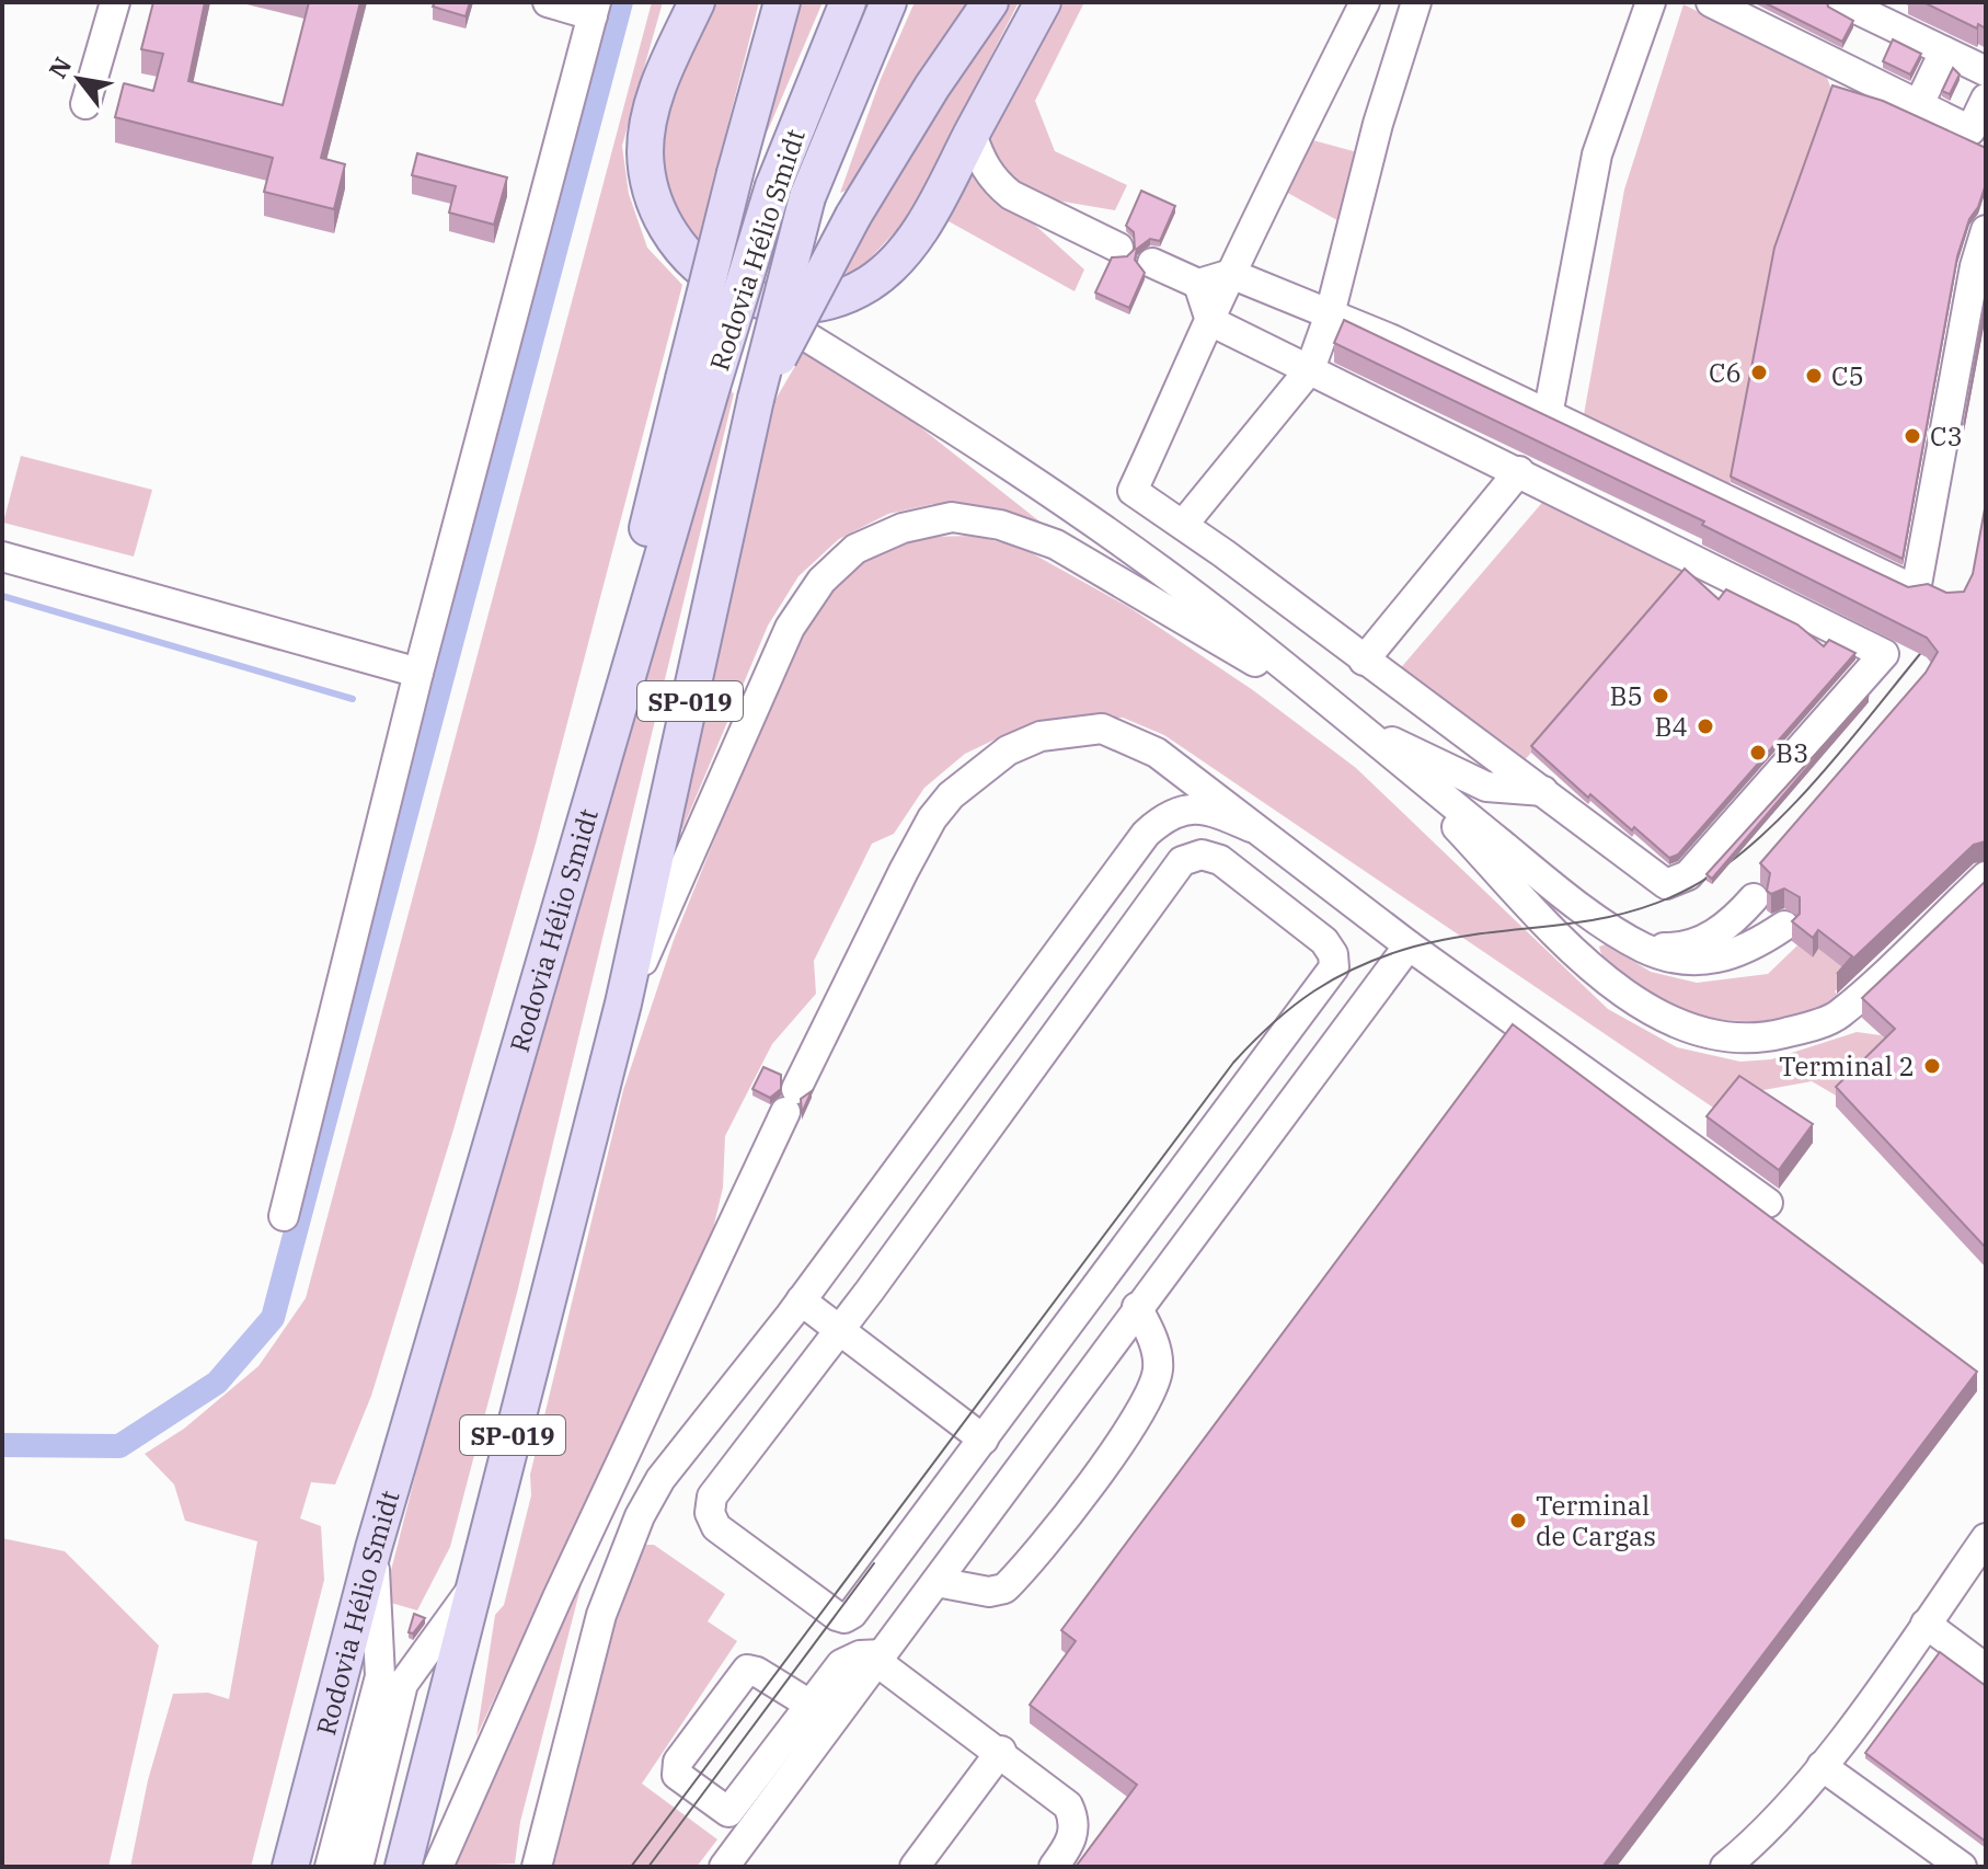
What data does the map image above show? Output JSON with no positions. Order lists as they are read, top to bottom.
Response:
{
  "streets": {
    "main road": ["Rodovia Hélio Smidt", "SP-019"]
  },
  "places": [
    "C6",
    "C5",
    "C3",
    "B5",
    "B4",
    "B3",
    "Terminal 2",
    "Terminal de Cargas"
  ],
  "north": "top left"
}
